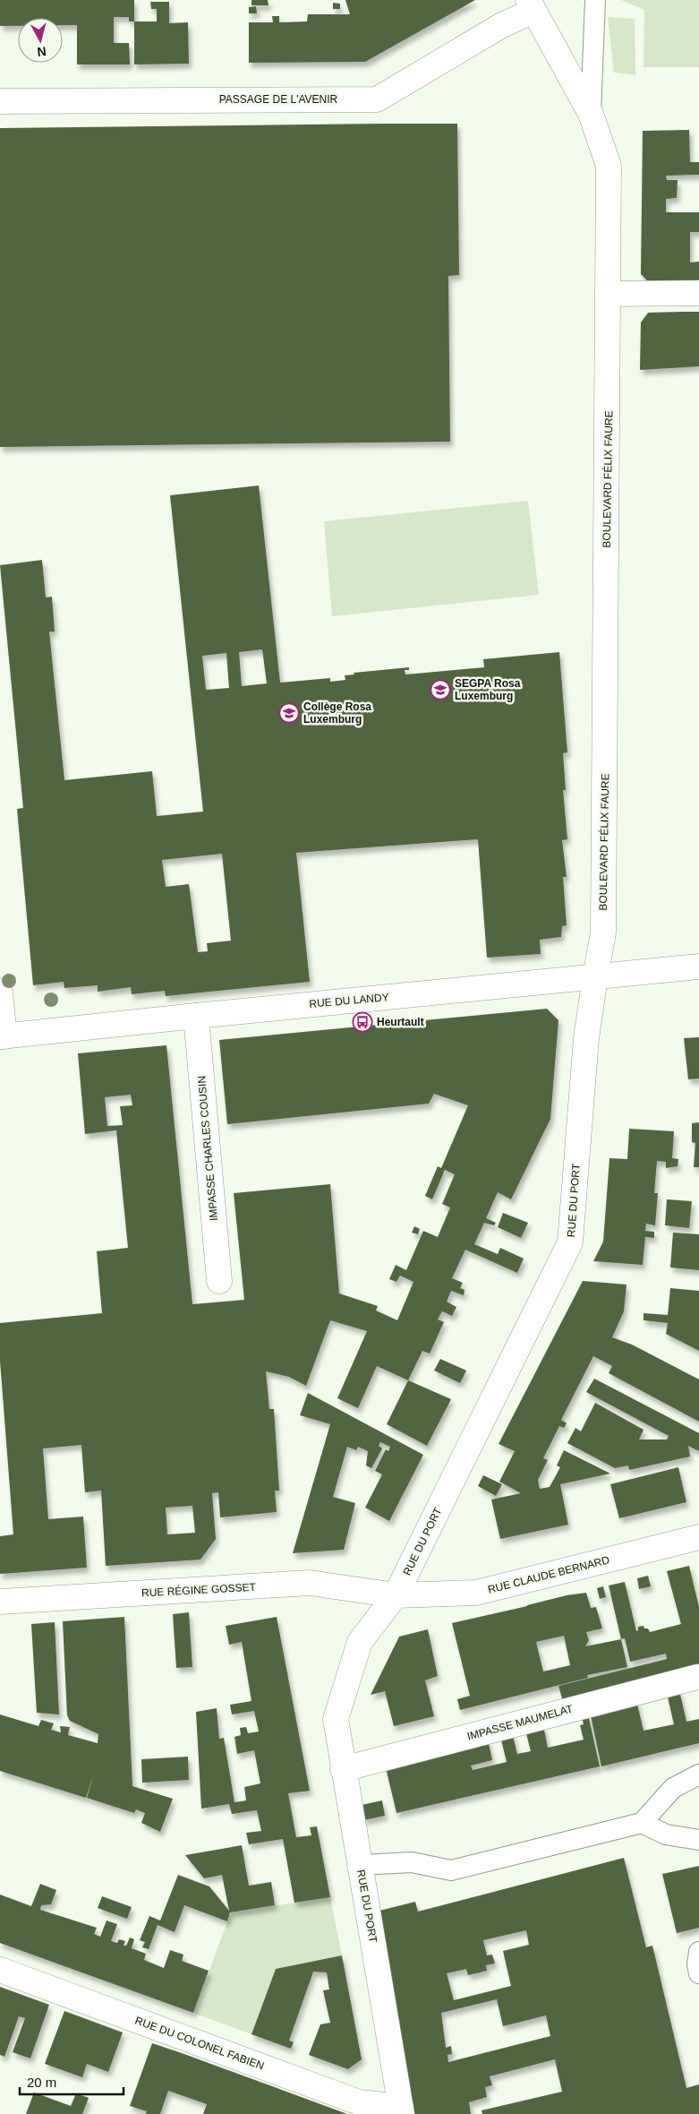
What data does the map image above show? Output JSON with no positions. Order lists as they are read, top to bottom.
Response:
{
  "streets": {
    "street": [
      "PASSAGE DE L'AVENIR",
      "BOULEVARD FÉLIX FAURE",
      "RUE DU LANDY",
      "IMPASSE CHARLES COUSIN",
      "RUE DU PORT",
      "RUE CLAUDE BERNARD",
      "RUE RÉGINE GOSSET",
      "IMPASSE MAUMELAT",
      "RUE DU COLONEL FABIEN"
    ]
  },
  "crossings": [
    ["PASSAGE DE L'AVENIR", "BOULEVARD FÉLIX FAURE"],
    ["BOULEVARD FÉLIX FAURE", "RUE DU LANDY"],
    ["BOULEVARD FÉLIX FAURE", "RUE DU PORT"],
    ["RUE DU LANDY", "IMPASSE CHARLES COUSIN"],
    ["RUE DU LANDY", "RUE DU PORT"],
    ["RUE DU PORT", "RUE CLAUDE BERNARD"],
    ["RUE DU PORT", "RUE RÉGINE GOSSET"],
    ["RUE DU PORT", "IMPASSE MAUMELAT"],
    ["RUE DU PORT", "RUE DU COLONEL FABIEN"],
    ["RUE CLAUDE BERNARD", "RUE RÉGINE GOSSET"]
  ],
  "places": {
    "school or university": ["SEGPA Rosa Luxemburg", "Collège Rosa Luxemburg"],
    "bus stop": ["Heurtault"]
  },
  "scale_bar": "20 m",
  "north": "bottom"
}
